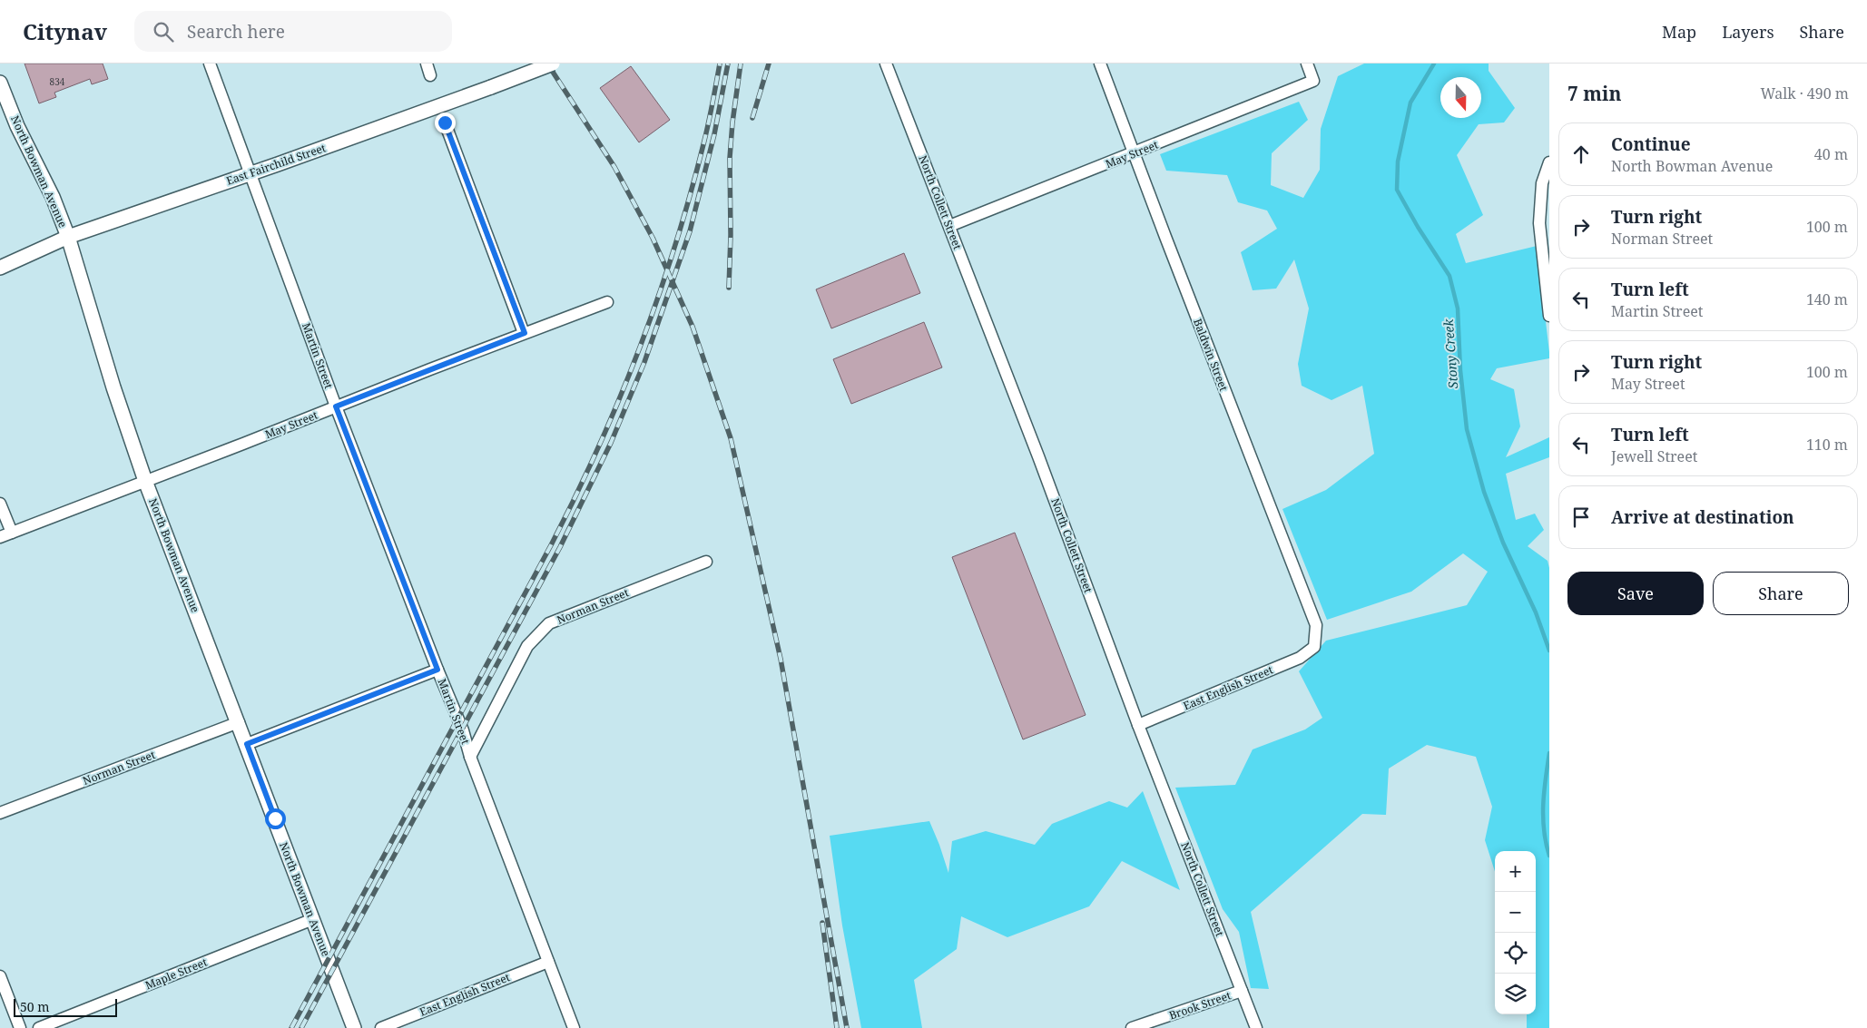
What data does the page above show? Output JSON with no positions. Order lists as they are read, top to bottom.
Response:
{
  "streets": {
    "street": [
      "May Street",
      "East Fairchild Street",
      "North Bowman Avenue",
      "North Collett Street",
      "Baldwin Street",
      "Martin Street",
      "Norman Street",
      "East English Street",
      "Maple Street",
      "Brook Street"
    ]
  },
  "crossings": [
    ["May Street", "North Bowman Avenue"],
    ["May Street", "North Collett Street"],
    ["May Street", "Baldwin Street"],
    ["May Street", "Martin Street"],
    ["East Fairchild Street", "North Bowman Avenue"],
    ["East Fairchild Street", "Martin Street"],
    ["North Bowman Avenue", "Norman Street"],
    ["North Bowman Avenue", "Maple Street"],
    ["North Collett Street", "East English Street"],
    ["North Collett Street", "Brook Street"],
    ["Baldwin Street", "East English Street"],
    ["Martin Street", "Norman Street"],
    ["Martin Street", "East English Street"]
  ],
  "water": ["Stony Creek"],
  "house_numbers": ["834"],
  "scale_bar": "50 m",
  "north": "bottom",
  "page": {
    "header": "Citynav",
    "search": "Search here",
    "nav": ["Map", "Layers", "Share"],
    "heading": ["7 min", "Walk · 490 m"],
    "list": [
      ["Continue", "North Bowman Avenue", "40 m"],
      ["Turn right", "Norman Street", "100 m"],
      ["Turn left", "Martin Street", "140 m"],
      ["Turn right", "May Street", "100 m"],
      ["Turn left", "Jewell Street", "110 m"],
      "Arrive at destination"
    ],
    "buttons": ["Save", "Share"],
    "map_buttons": ["+", "−"],
    "scale": "50 m"
  }
}
